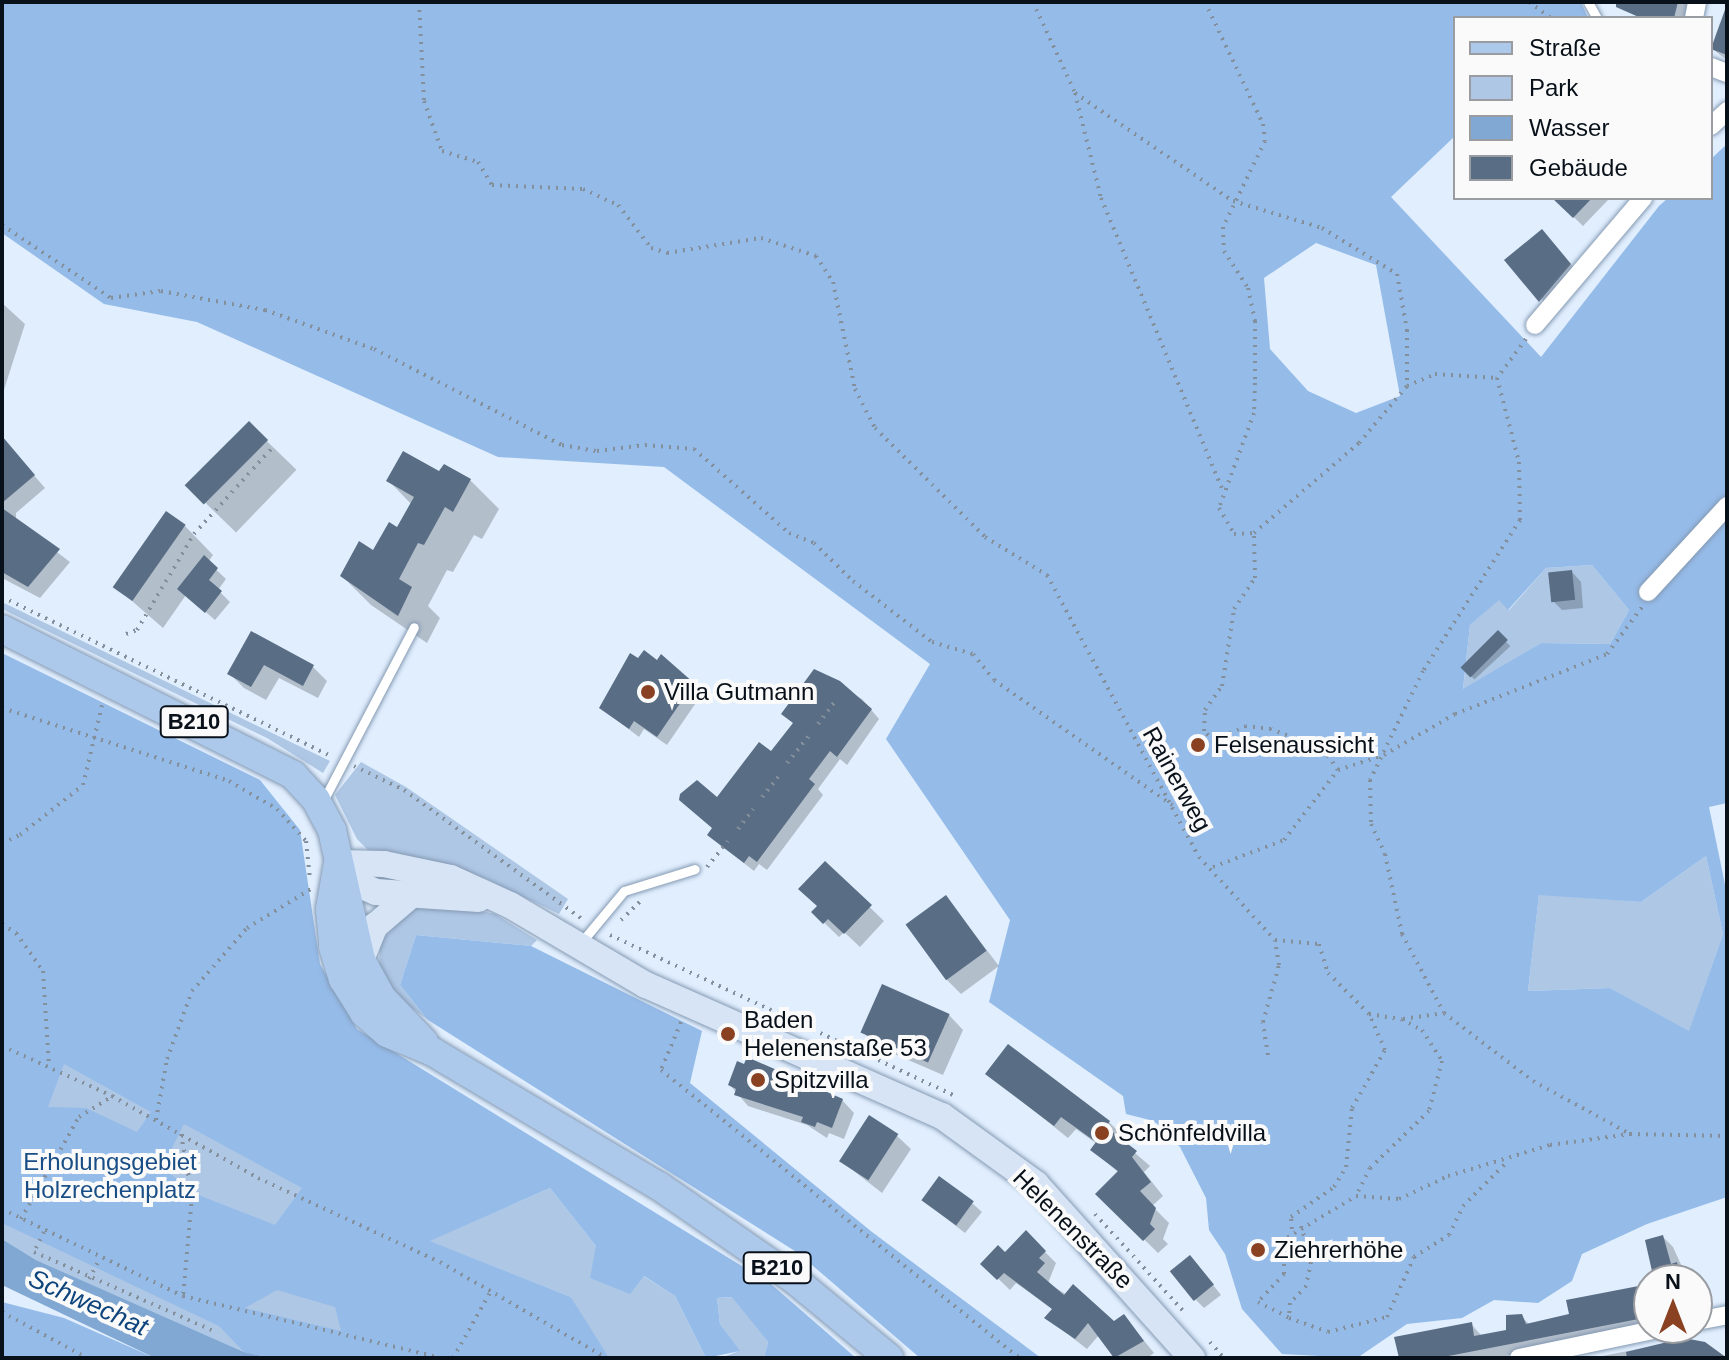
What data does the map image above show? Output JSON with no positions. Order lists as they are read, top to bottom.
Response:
{
  "streets": {
    "main road": ["B210"],
    "street": ["Helenenstraße"],
    "path": ["Rainerweg"]
  },
  "crossings": [
    ["B210", "Helenenstraße"]
  ],
  "water": ["Schwechat"],
  "parks": ["Erholungsgebiet Holzrechenplatz"],
  "places": [
    "Villa Gutmann",
    "Felsenaussicht",
    "Baden Helenenstaße 53",
    "Spitzvilla",
    "Schönfeldvilla",
    "Ziehrerhöhe"
  ],
  "legend": [
    "Straße",
    "Park",
    "Wasser",
    "Gebäude"
  ],
  "north": "top"
}
